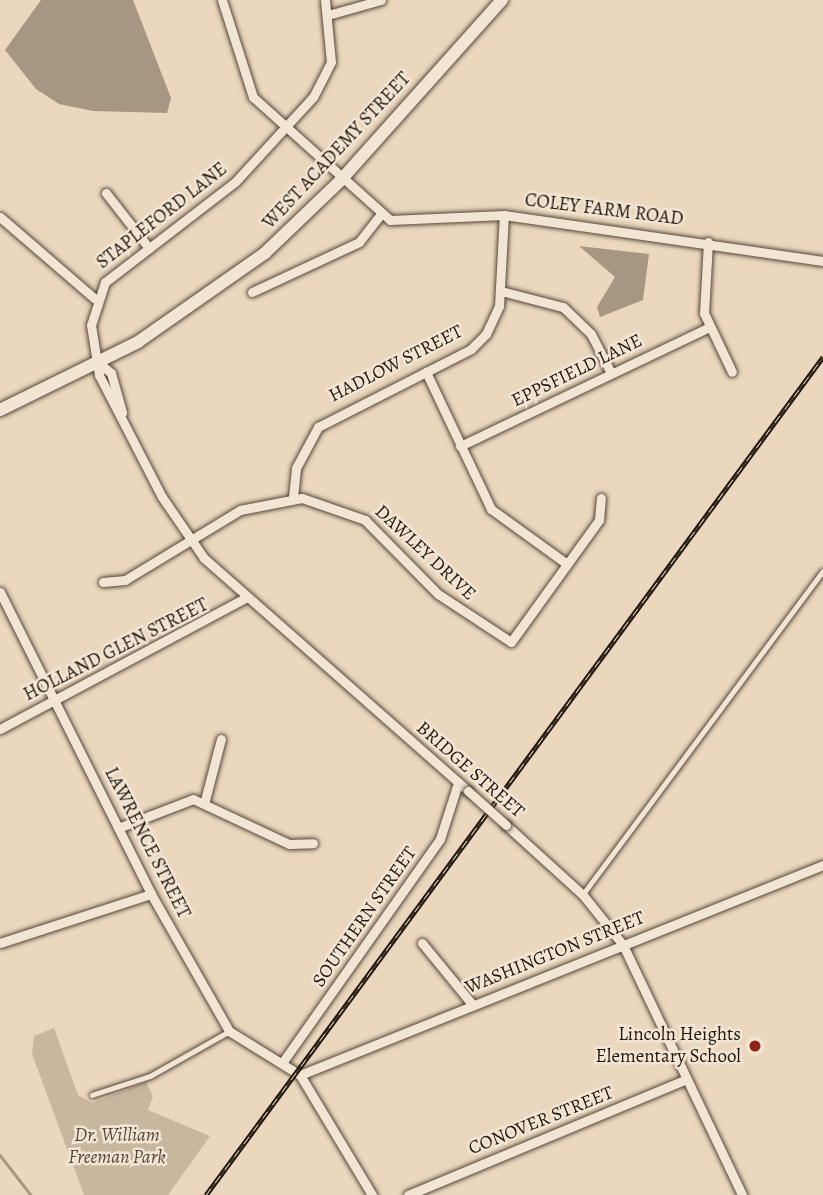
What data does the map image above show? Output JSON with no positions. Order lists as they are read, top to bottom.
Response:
{
  "streets": {
    "main road": ["WEST ACADEMY STREET"],
    "street": [
      "COLEY FARM ROAD",
      "STAPLEFORD LANE",
      "HADLOW STREET",
      "EPPSFIELD LANE",
      "DAWLEY DRIVE",
      "HOLLAND GLEN STREET",
      "BRIDGE STREET",
      "LAWRENCE STREET",
      "SOUTHERN STREET",
      "WASHINGTON STREET",
      "CONOVER STREET"
    ]
  },
  "crossings": [
    ["WEST ACADEMY STREET", "COLEY FARM ROAD"],
    ["WEST ACADEMY STREET", "STAPLEFORD LANE"],
    ["WEST ACADEMY STREET", "BRIDGE STREET"],
    ["COLEY FARM ROAD", "STAPLEFORD LANE"],
    ["COLEY FARM ROAD", "HADLOW STREET"],
    ["STAPLEFORD LANE", "BRIDGE STREET"],
    ["HADLOW STREET", "DAWLEY DRIVE"],
    ["DAWLEY DRIVE", "BRIDGE STREET"],
    ["HOLLAND GLEN STREET", "BRIDGE STREET"],
    ["HOLLAND GLEN STREET", "LAWRENCE STREET"],
    ["BRIDGE STREET", "SOUTHERN STREET"],
    ["BRIDGE STREET", "WASHINGTON STREET"],
    ["BRIDGE STREET", "CONOVER STREET"],
    ["LAWRENCE STREET", "SOUTHERN STREET"],
    ["LAWRENCE STREET", "WASHINGTON STREET"]
  ],
  "parks": ["Dr. William Freeman Park"],
  "places": ["Lincoln Heights Elementary School"]
}
